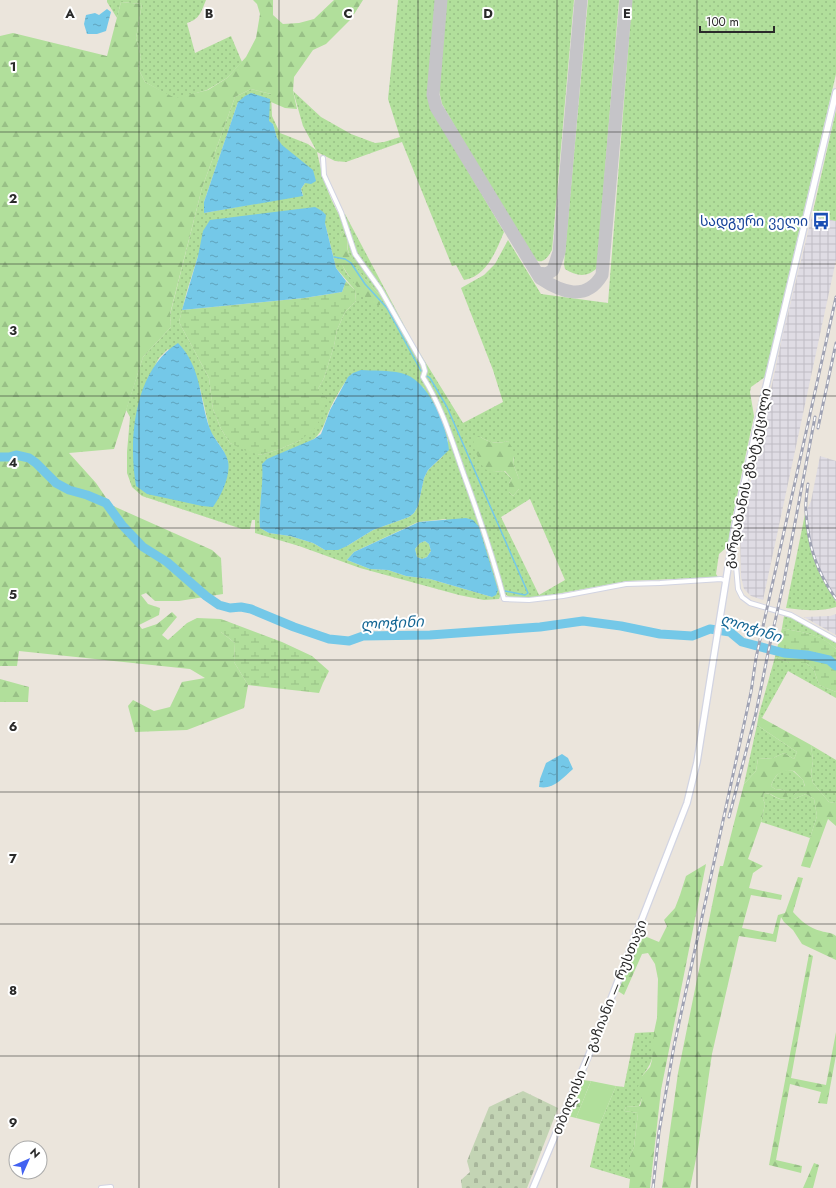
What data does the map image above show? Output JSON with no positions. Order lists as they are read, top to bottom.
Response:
{
  "streets": {
    "main road": ["გარდაბანის გზატკეცილი", "თბილისი — გაჩიანი — რუსთავი"]
  },
  "crossings": [
    ["გარდაბანის გზატკეცილი", "თბილისი — გაჩიანი — რუსთავი"]
  ],
  "water": ["ლოჭინი"],
  "places": {
    "bus stop": ["სადგური ველი"]
  },
  "scale_bar": "100 m",
  "north": "top right",
  "grid": {
    "columns": [
      "A",
      "B",
      "C",
      "D",
      "E"
    ],
    "rows": [
      "1",
      "2",
      "3",
      "4",
      "5",
      "6",
      "7",
      "8",
      "9"
    ]
  }
}
